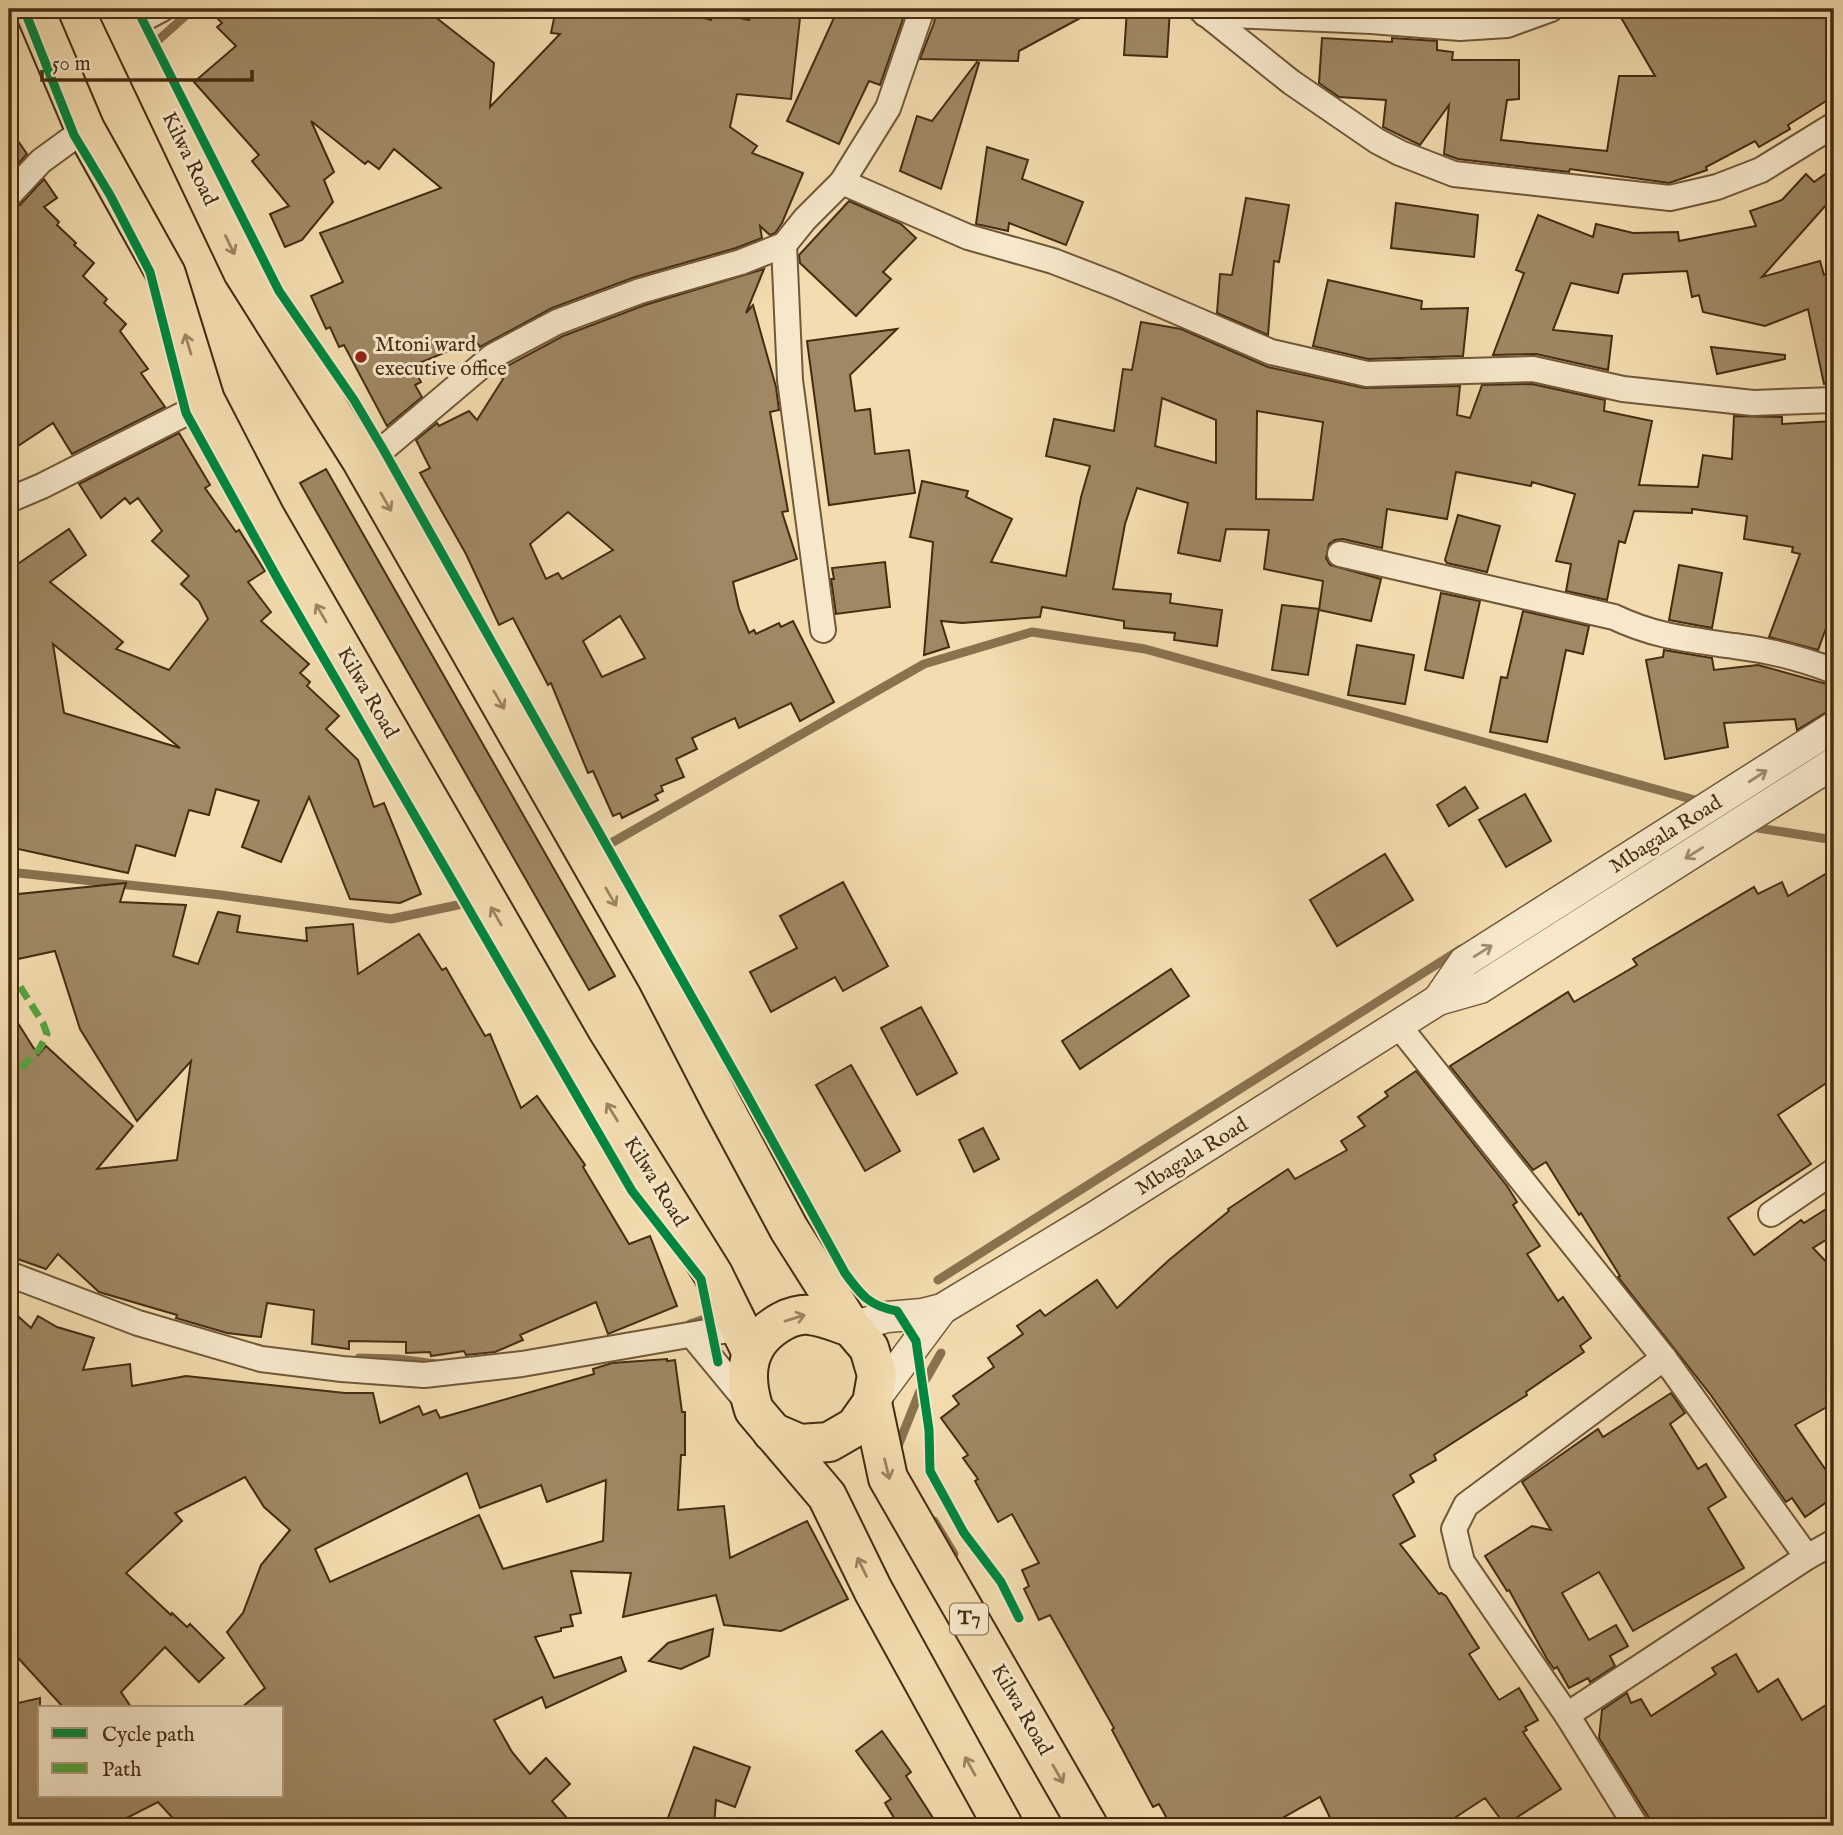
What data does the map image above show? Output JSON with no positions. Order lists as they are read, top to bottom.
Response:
{
  "streets": {
    "highway": ["Kilwa Road", "T7"],
    "street": ["Mbagala Road"]
  },
  "crossings": [
    ["Kilwa Road", "Mbagala Road"],
    ["Kilwa Road", "T7"],
    ["Mbagala Road", "T7"]
  ],
  "places": ["Mtoni ward executive office"],
  "legend": ["Cycle path", "Path"],
  "scale_bar": "50 m"
}
